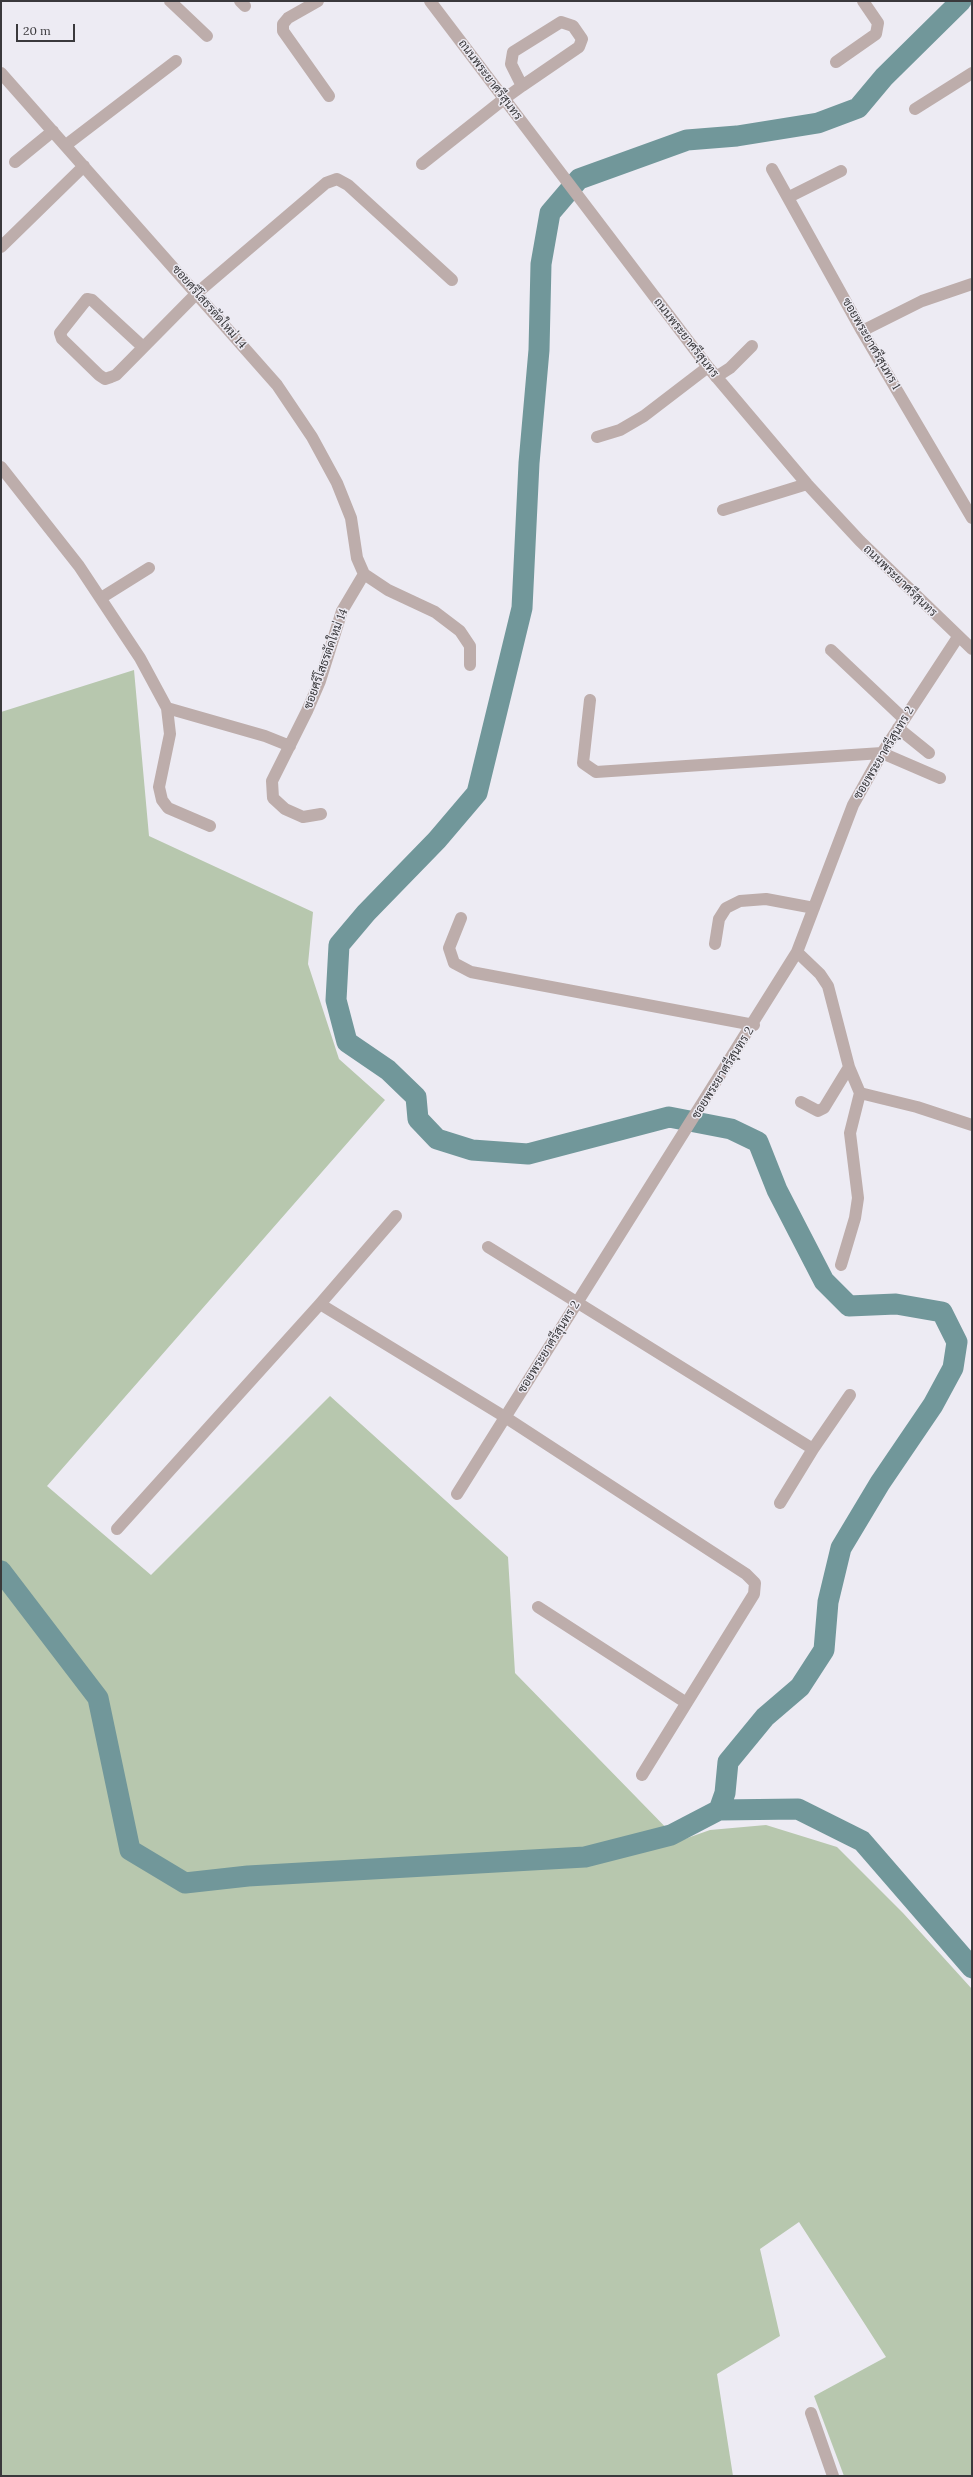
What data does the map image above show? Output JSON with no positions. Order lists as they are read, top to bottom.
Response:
{
  "streets": {
    "street": [
      "ถนนพระยาศรีสุนทร",
      "ซอยศรีโสธรตัดใหม่ 14",
      "ซอยพระยาศรีสุนทร 1",
      "ซอยพระยาศรีสุนทร 2"
    ]
  },
  "crossings": [
    ["ถนนพระยาศรีสุนทร", "ซอยพระยาศรีสุนทร 2"]
  ],
  "scale_bar": "20 m"
}
